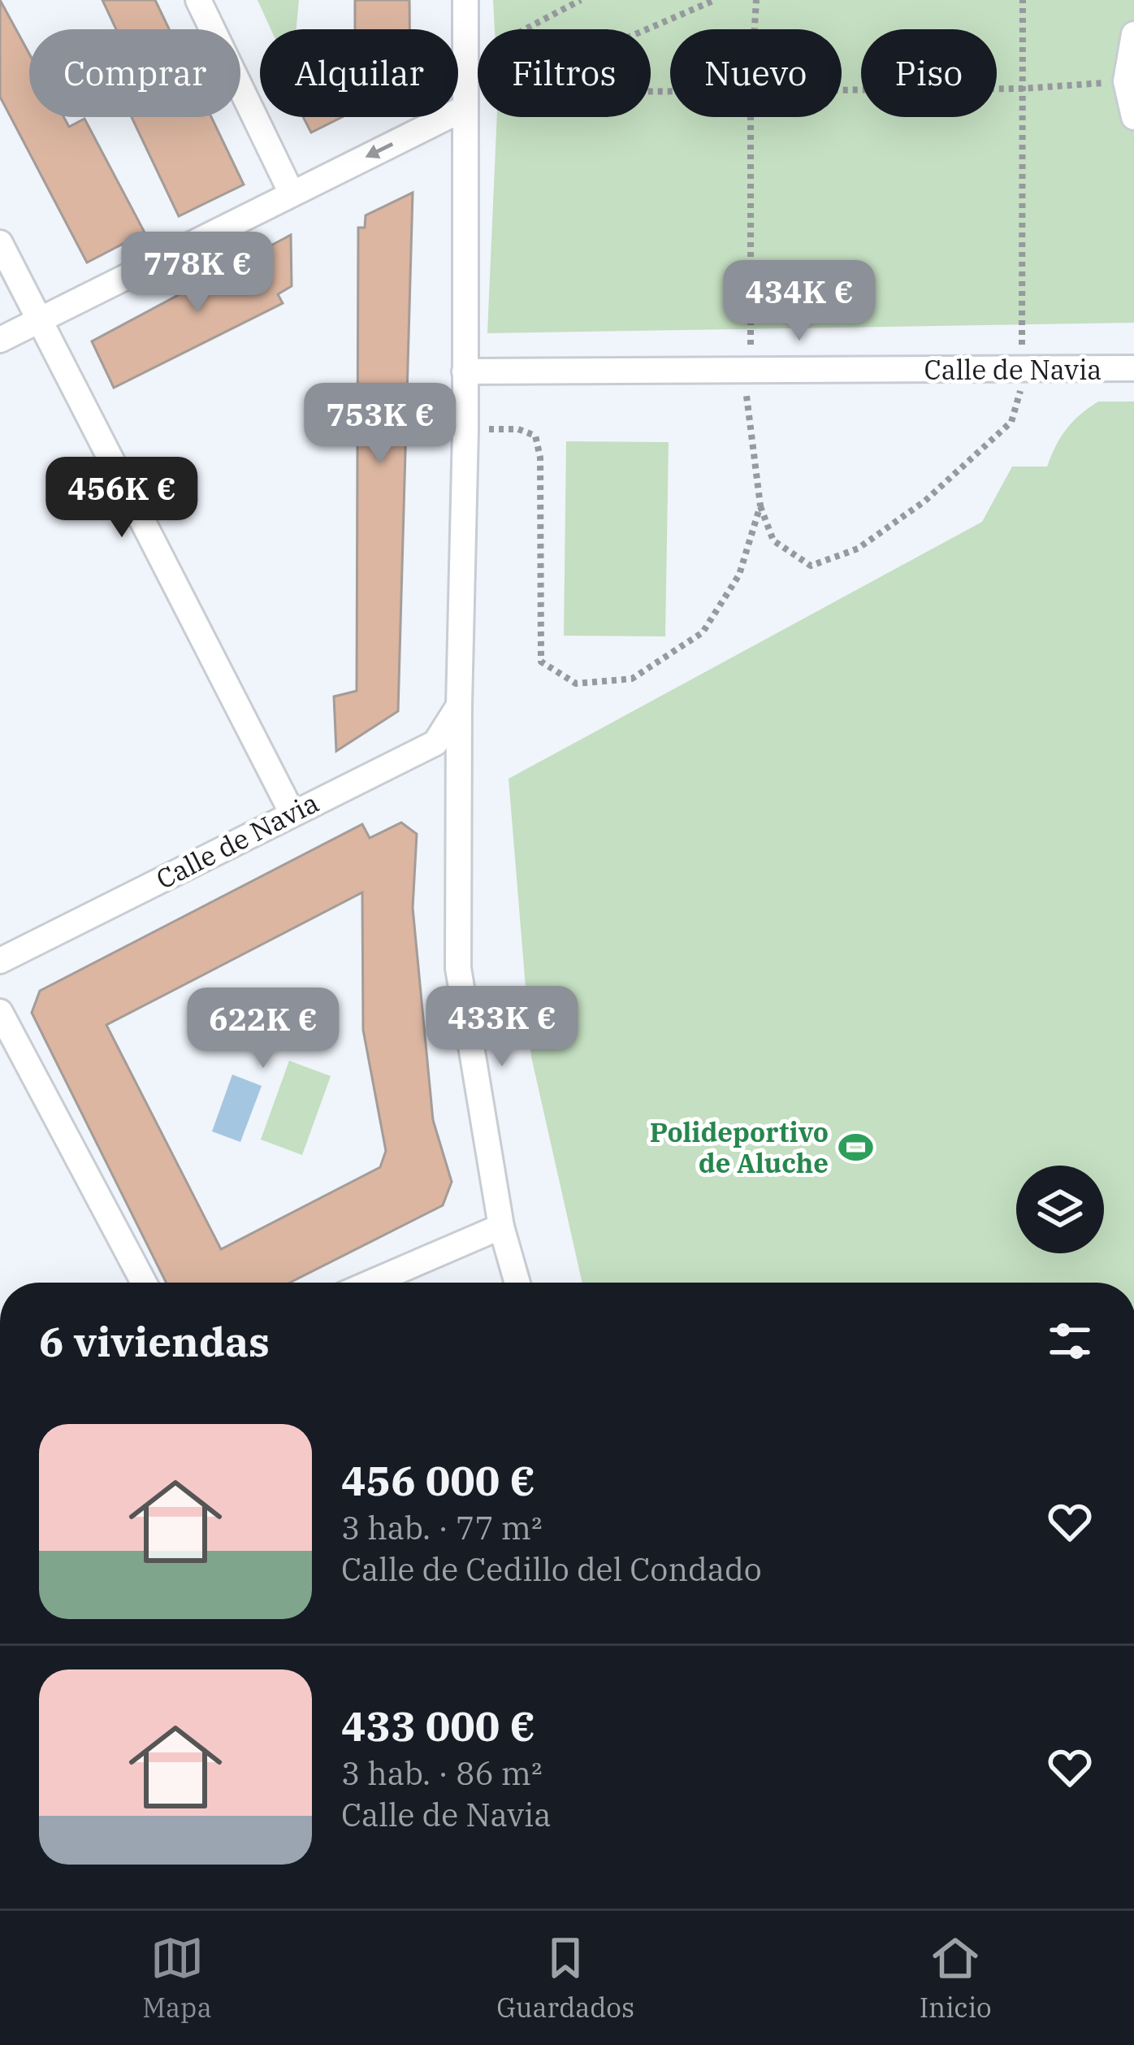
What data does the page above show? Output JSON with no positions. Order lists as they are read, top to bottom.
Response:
{
  "streets": {
    "street": ["Calle de Navia"]
  },
  "places": {
    "sports": ["Polideportivo de Aluche"]
  },
  "page": {
    "chip": [
      "Comprar",
      "Alquilar",
      "Filtros",
      "Nuevo",
      "Piso"
    ],
    "price": [
      "778K €",
      "434K €",
      "753K €",
      "456K €",
      "433K €",
      "622K €"
    ],
    "heading": "6 viviendas",
    "list": [
      {
        "name": "456 000 €",
        "note": "3 hab. · 77 m² · Calle de Cedillo del Condado"
      },
      {
        "name": "433 000 €",
        "note": "3 hab. · 86 m² · Calle de Navia"
      }
    ],
    "tabs": ["Mapa", "Guardados", "Inicio"]
  }
}
